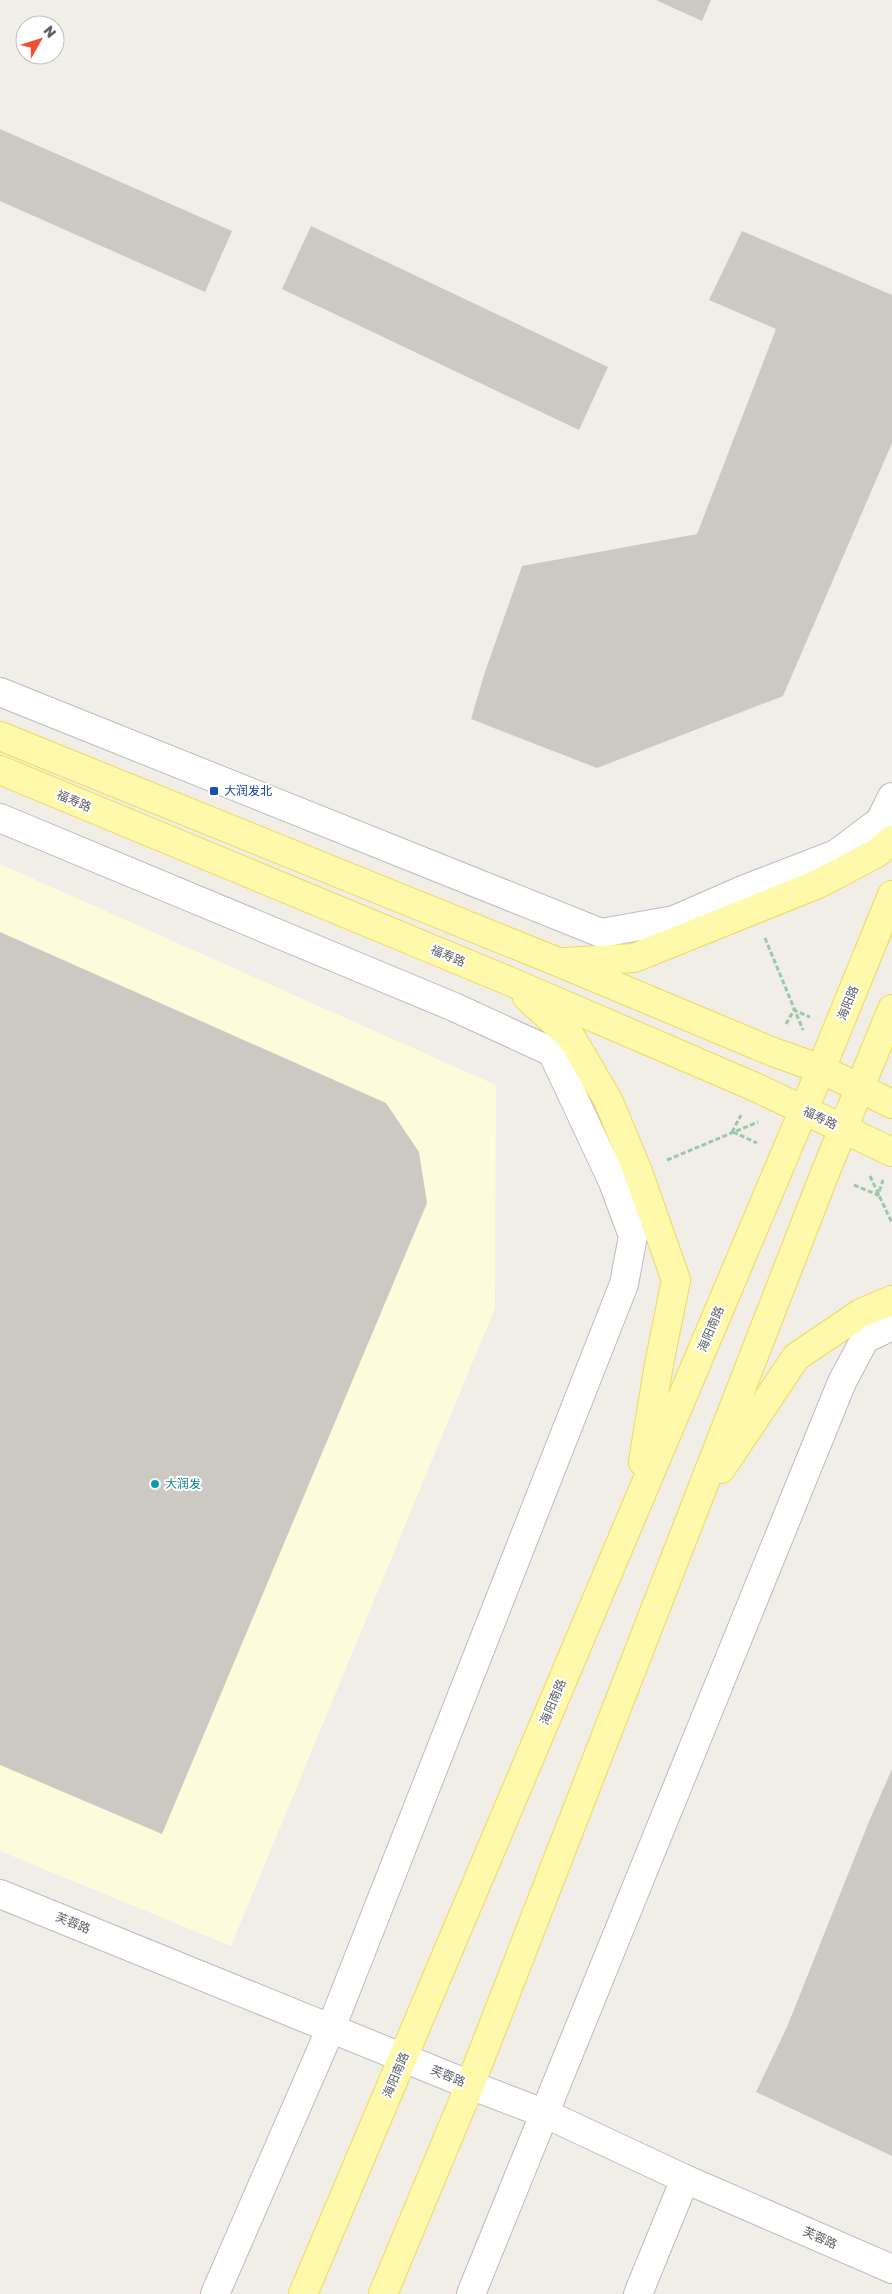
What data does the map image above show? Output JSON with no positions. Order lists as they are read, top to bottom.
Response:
{
  "streets": {
    "main road": ["福寿路", "海阳路", "海阳南路"],
    "street": ["芙蓉路"]
  },
  "crossings": [
    ["福寿路", "海阳路"],
    ["福寿路", "海阳南路"],
    ["海阳路", "海阳南路"],
    ["海阳南路", "芙蓉路"]
  ],
  "places": {
    "transit": ["大润发北"],
    "other": ["大润发"]
  },
  "north": "top right"
}
